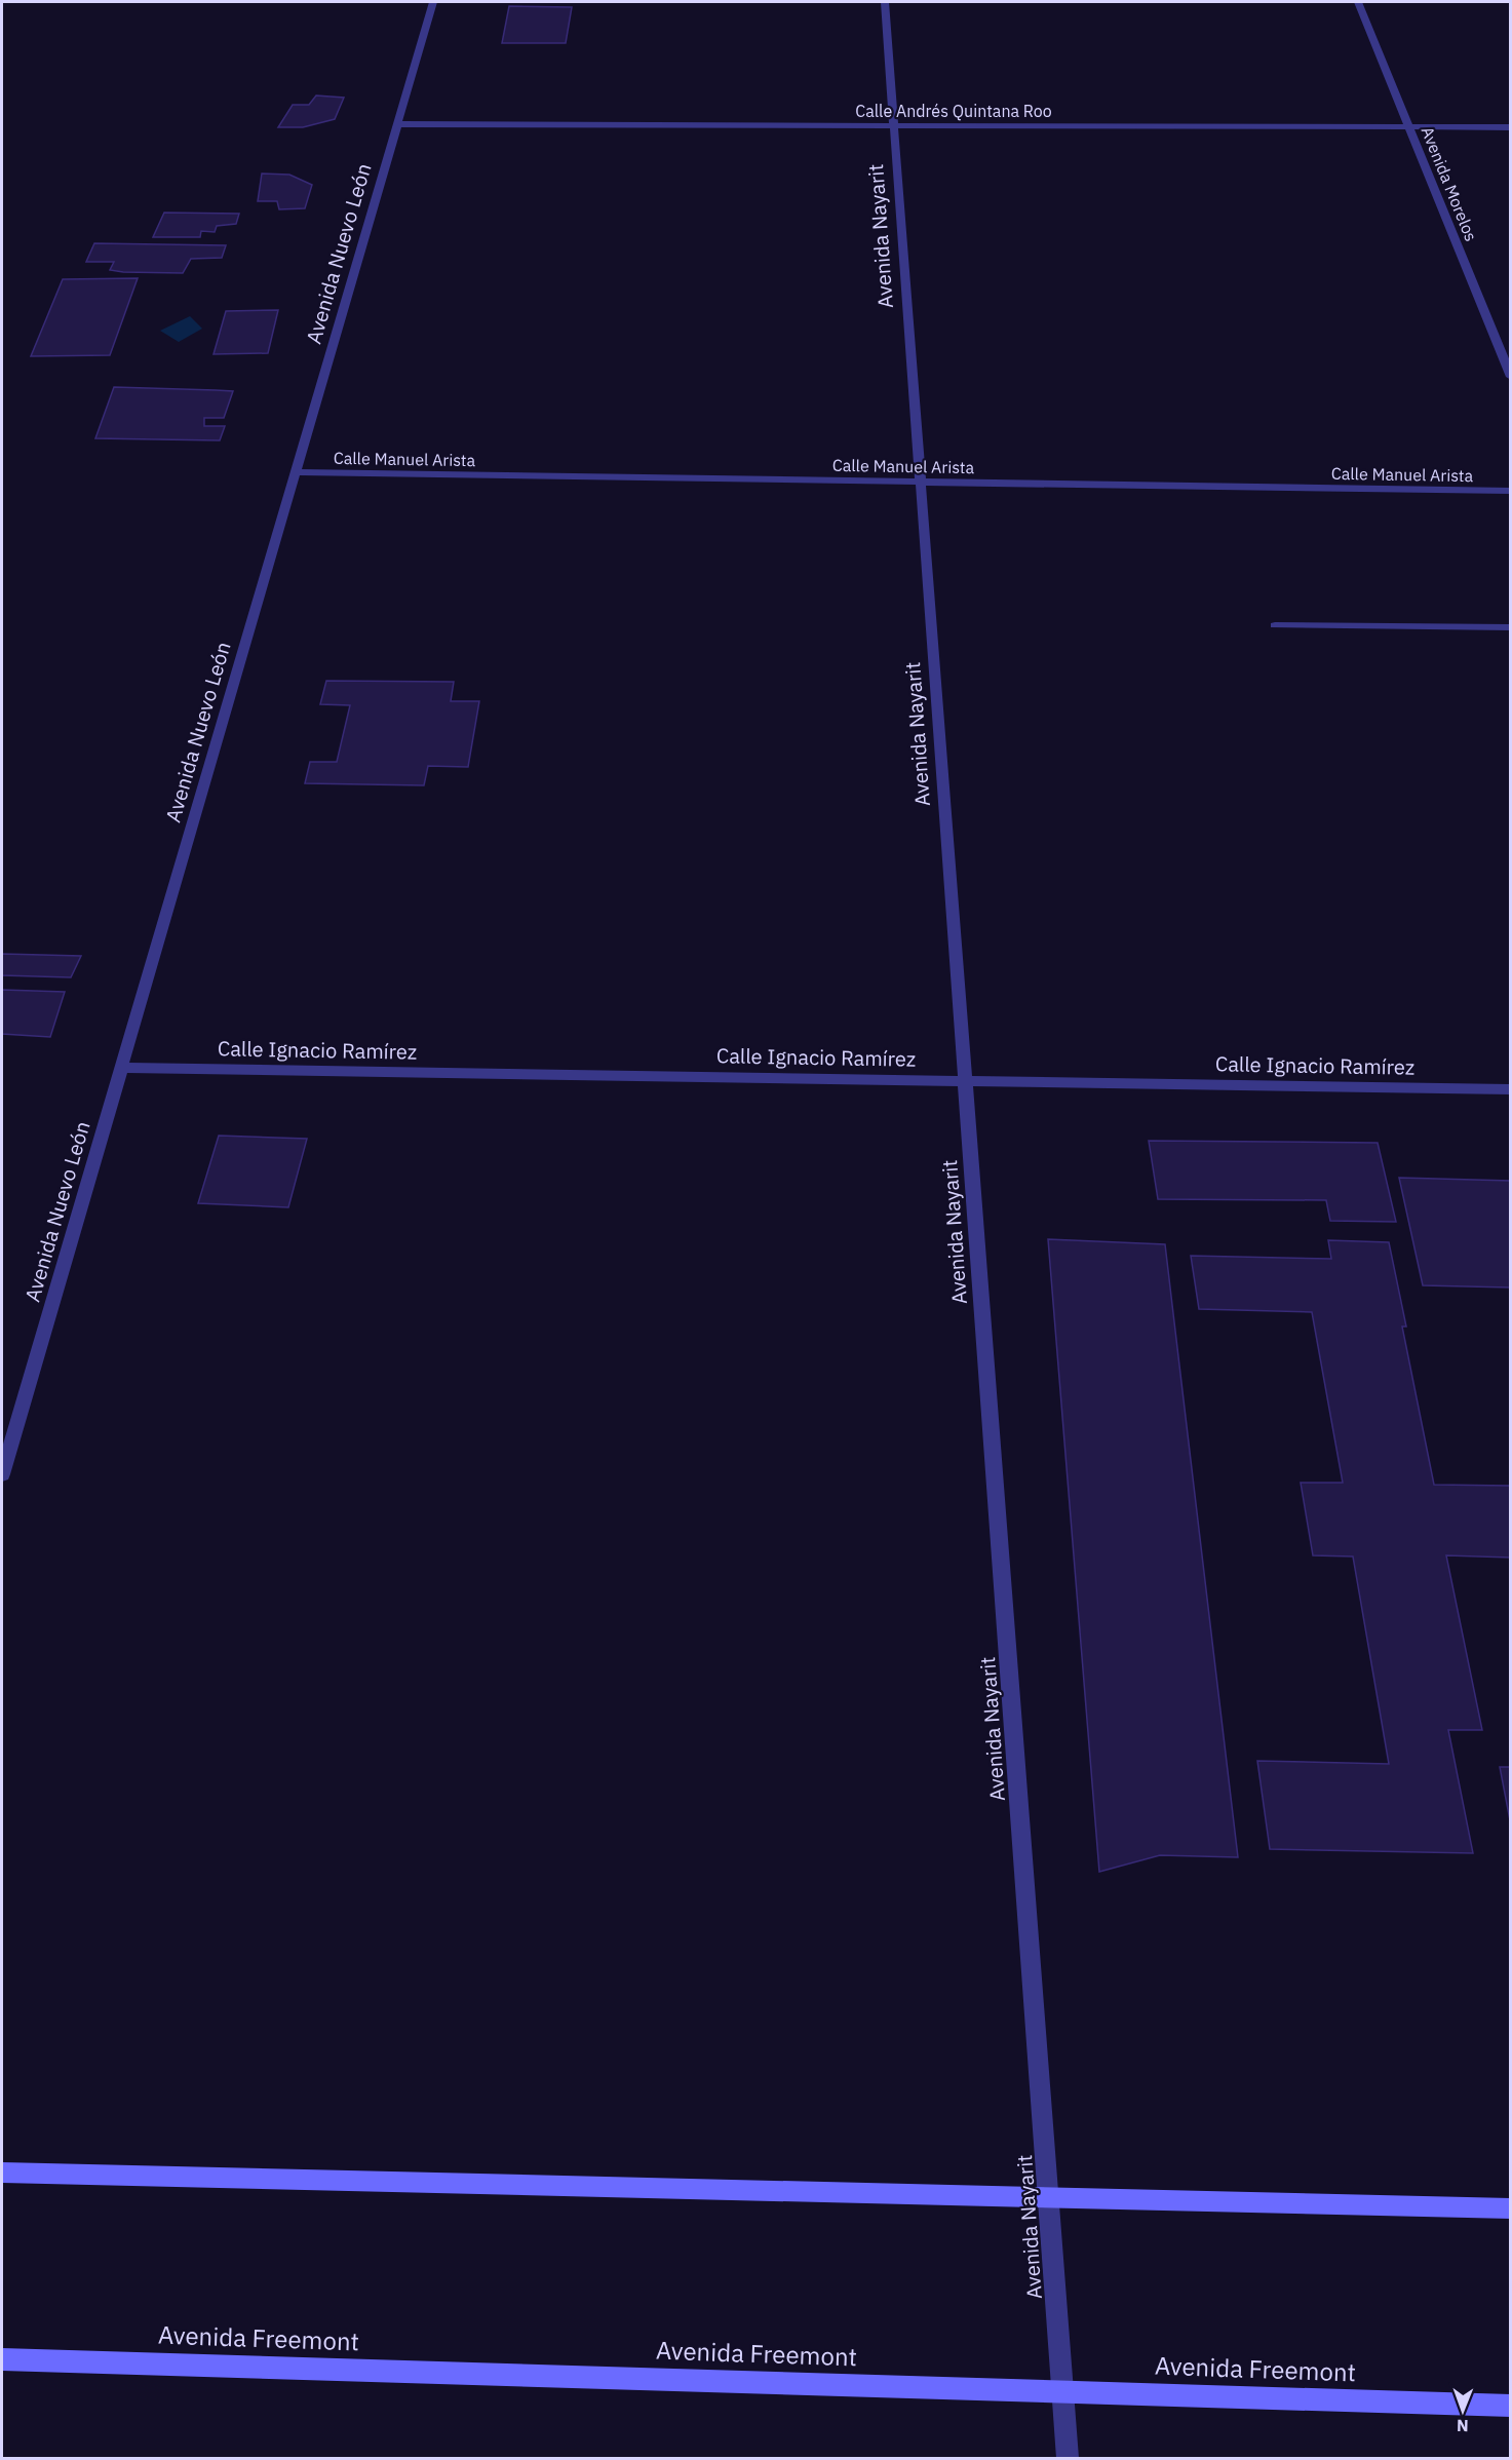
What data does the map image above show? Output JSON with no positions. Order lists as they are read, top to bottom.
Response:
{
  "streets": {
    "main road": ["Avenida Freemont"],
    "street": [
      "Calle Andrés Quintana Roo",
      "Avenida Morelos",
      "Avenida Nayarit",
      "Avenida Nuevo León",
      "Calle Manuel Arista",
      "Calle Ignacio Ramírez"
    ]
  },
  "crossings": [
    ["Calle Andrés Quintana Roo", "Avenida Morelos"],
    ["Calle Andrés Quintana Roo", "Avenida Nayarit"],
    ["Calle Andrés Quintana Roo", "Avenida Nuevo León"],
    ["Avenida Nayarit", "Calle Manuel Arista"],
    ["Avenida Nayarit", "Calle Ignacio Ramírez"],
    ["Avenida Nayarit", "Avenida Freemont"],
    ["Avenida Nuevo León", "Calle Manuel Arista"],
    ["Avenida Nuevo León", "Calle Ignacio Ramírez"]
  ],
  "north": "bottom"
}
